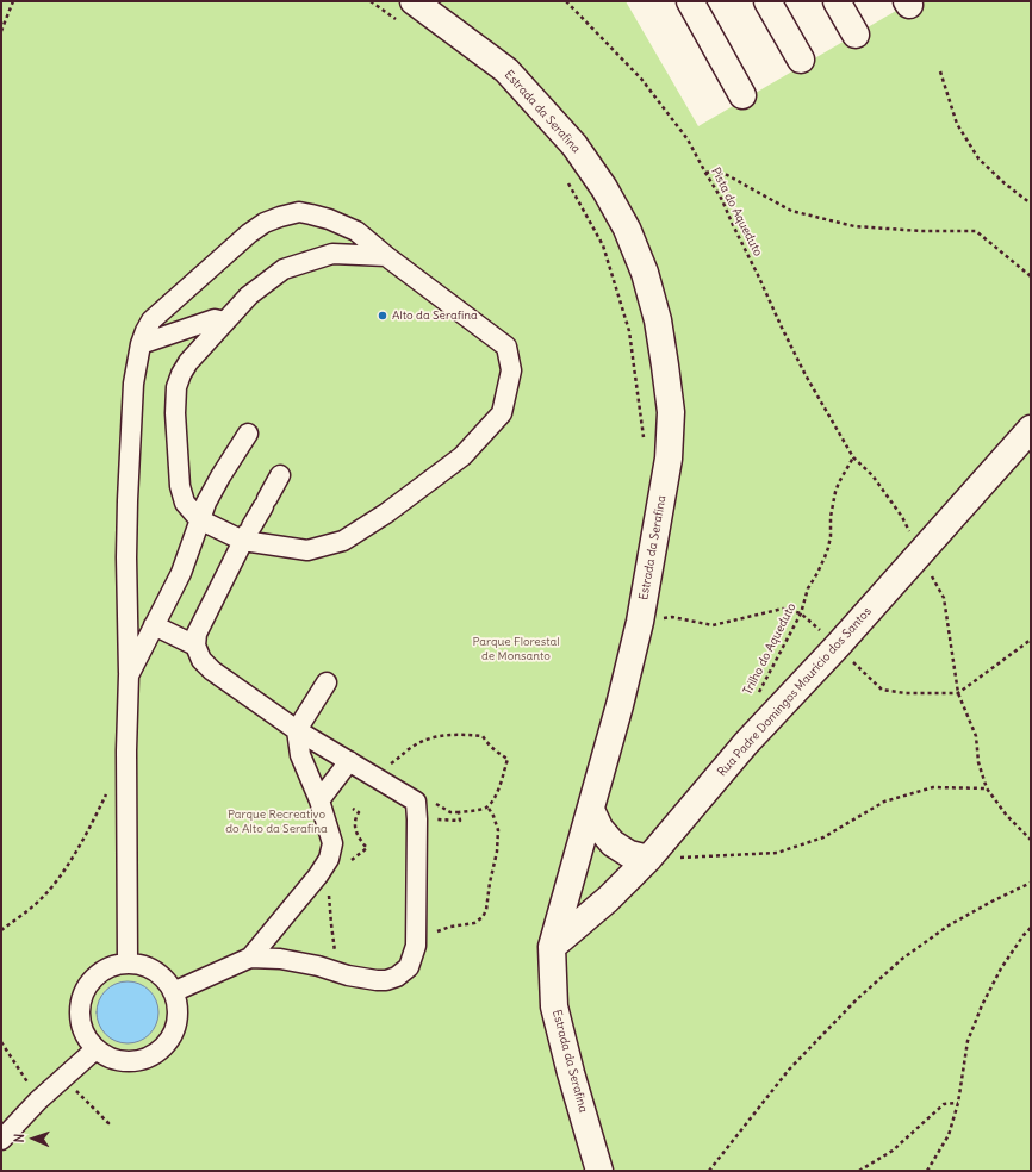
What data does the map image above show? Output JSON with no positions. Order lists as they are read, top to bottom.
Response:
{
  "streets": {
    "street": ["Estrada da Serafina", "Rua Padre Domingos Maurício dos Santos"],
    "path": ["Pista do Aqueduto", "Trilho do Aqueduto"]
  },
  "crossings": [
    ["Estrada da Serafina", "Rua Padre Domingos Maurício dos Santos"],
    ["Pista do Aqueduto", "Trilho do Aqueduto"],
    ["Pista do Aqueduto", "Rua Padre Domingos Maurício dos Santos"]
  ],
  "parks": ["Parque Florestal de Monsanto", "Parque Recreativo do Alto da Serafina"],
  "places": ["Alto da Serafina"],
  "north": "left"
}
